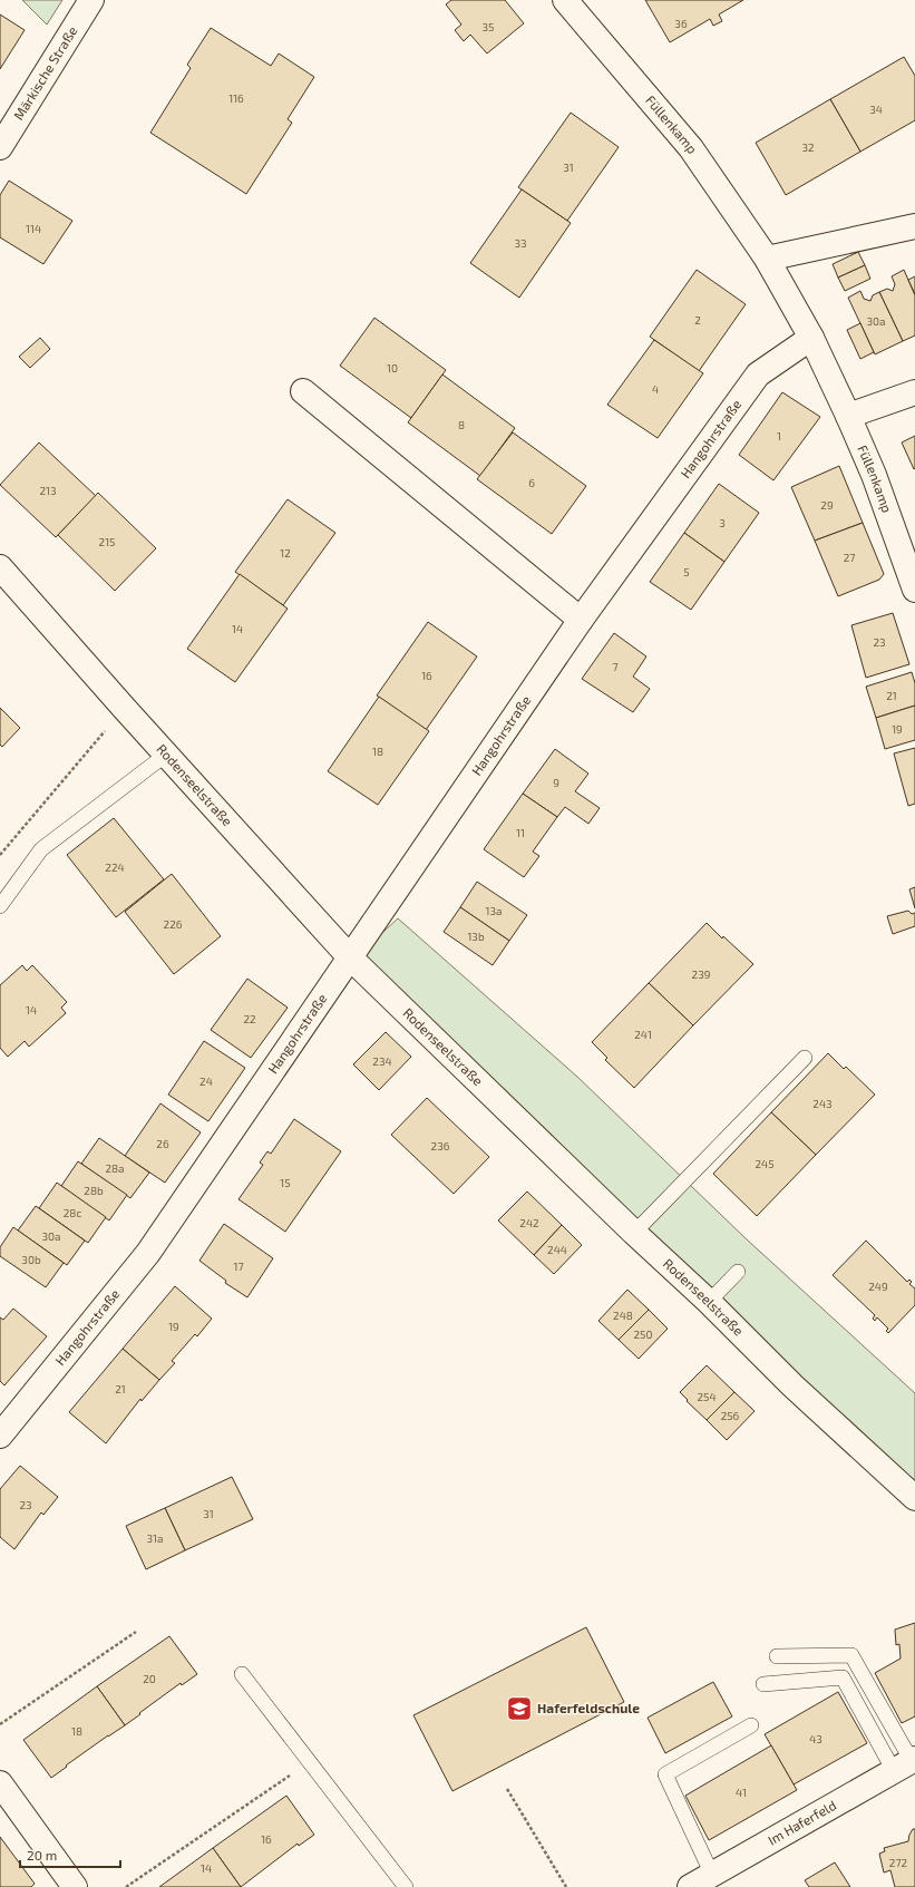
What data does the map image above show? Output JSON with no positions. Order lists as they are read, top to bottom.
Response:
{
  "streets": {
    "street": [
      "Märkische Straße",
      "Füllenkamp",
      "Hangohrstraße",
      "Rodenseelstraße",
      "Im Haferfeld"
    ]
  },
  "crossings": [
    ["Füllenkamp", "Hangohrstraße"],
    ["Hangohrstraße", "Rodenseelstraße"]
  ],
  "places": {
    "school or university": ["Haferfeldschule"]
  },
  "house_numbers": [
    "36",
    "35",
    "116",
    "34",
    "32",
    "31",
    "114",
    "33",
    "2",
    "30a",
    "10",
    "4",
    "8",
    "1",
    "6",
    "213",
    "29",
    "3",
    "215",
    "12",
    "27",
    "5",
    "14",
    "23",
    "7",
    "16",
    "21",
    "19",
    "18",
    "9",
    "11",
    "224",
    "13a",
    "226",
    "13b",
    "239",
    "14",
    "22",
    "241",
    "234",
    "24",
    "243",
    "26",
    "236",
    "245",
    "28a",
    "15",
    "28b",
    "28c",
    "242",
    "30a",
    "244",
    "30b",
    "17",
    "249",
    "248",
    "19",
    "250",
    "21",
    "254",
    "256",
    "23",
    "31",
    "31a",
    "20",
    "18",
    "43",
    "41",
    "16",
    "272",
    "14"
  ],
  "scale_bar": "20 m"
}
